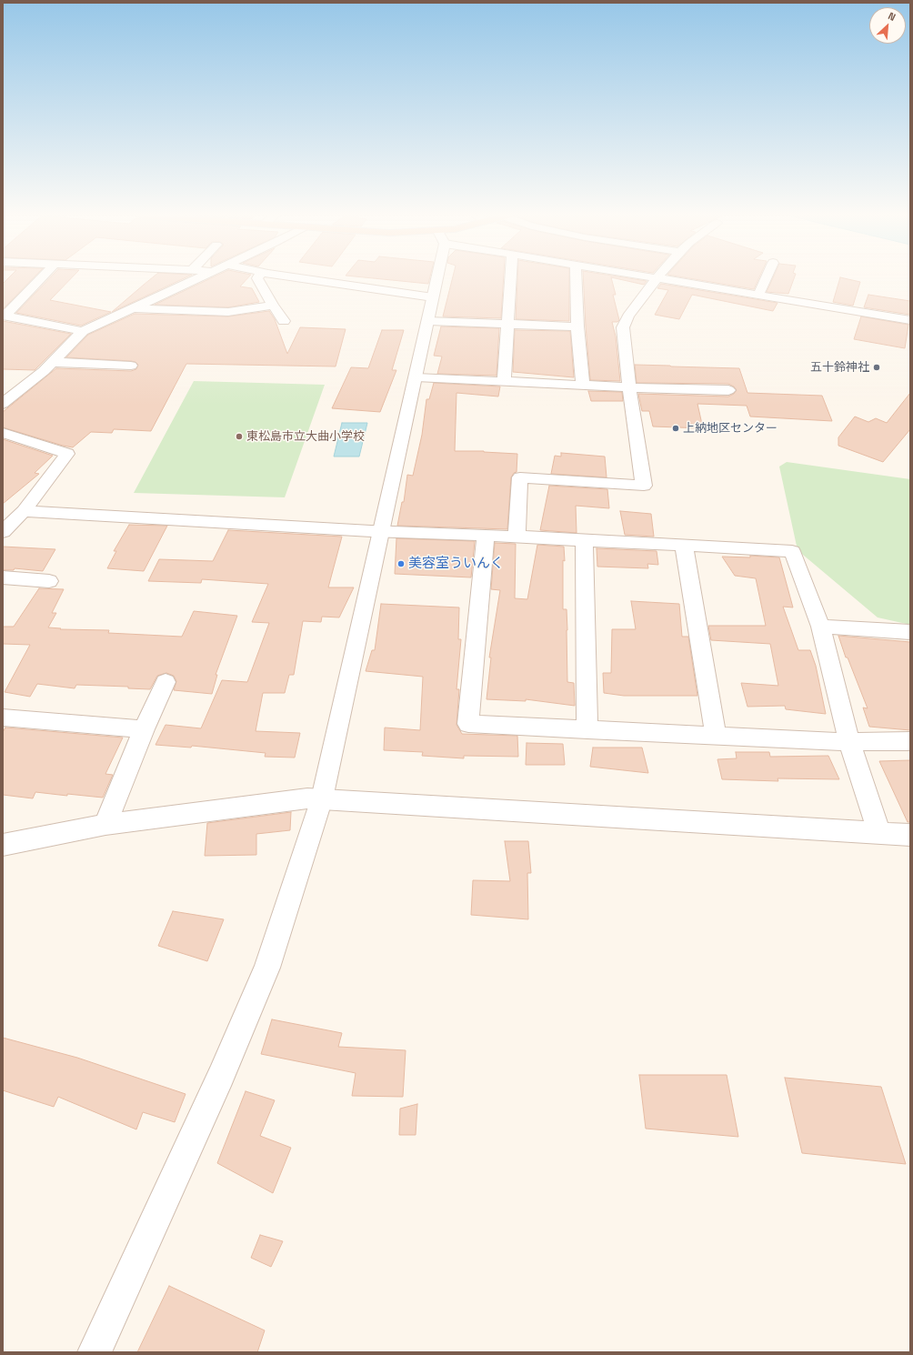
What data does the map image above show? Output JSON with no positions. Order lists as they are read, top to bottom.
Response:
{
  "places": [
    "五十鈴神社",
    "上納地区センター",
    "東松島市立大曲小学校",
    "美容室ういんく"
  ],
  "north": "top right"
}
